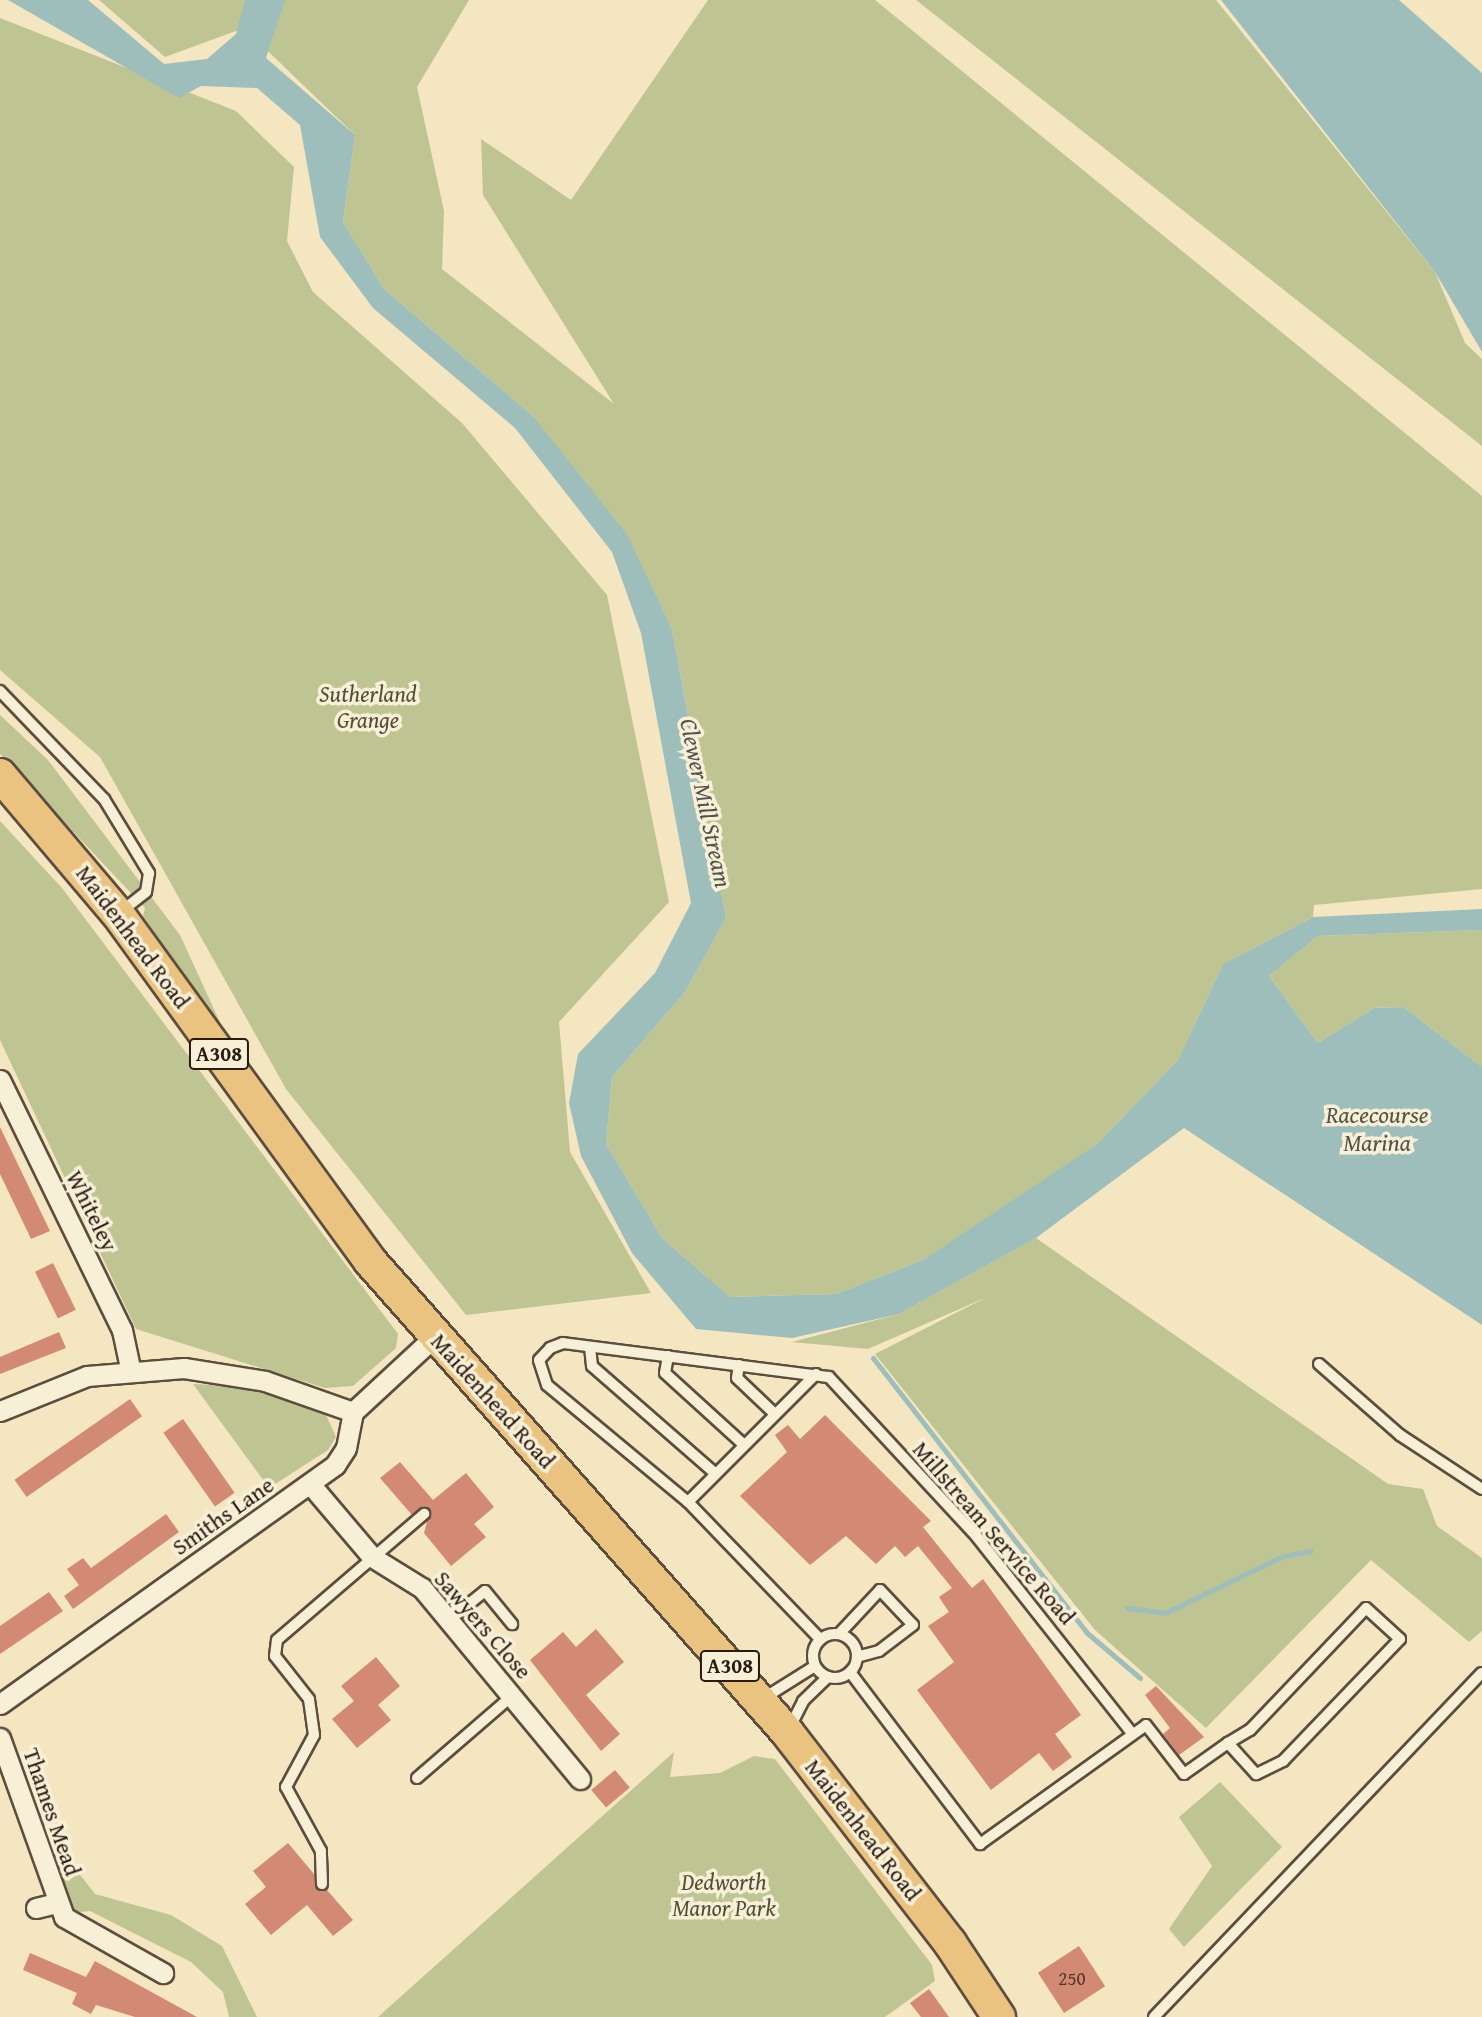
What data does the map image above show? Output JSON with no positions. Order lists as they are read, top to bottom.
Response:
{
  "streets": {
    "main road": ["Maidenhead Road", "A308"],
    "street": [
      "Whiteley",
      "Smiths Lane",
      "Sawyers Close",
      "Thames Mead"
    ],
    "lane": ["Millstream Service Road"]
  },
  "crossings": [
    ["Smiths Lane", "Sawyers Close"]
  ],
  "water": ["Clewer Mill Stream", "Racecourse Marina"],
  "parks": ["Sutherland Grange", "Dedworth Manor Park"],
  "house_numbers": ["250"]
}
